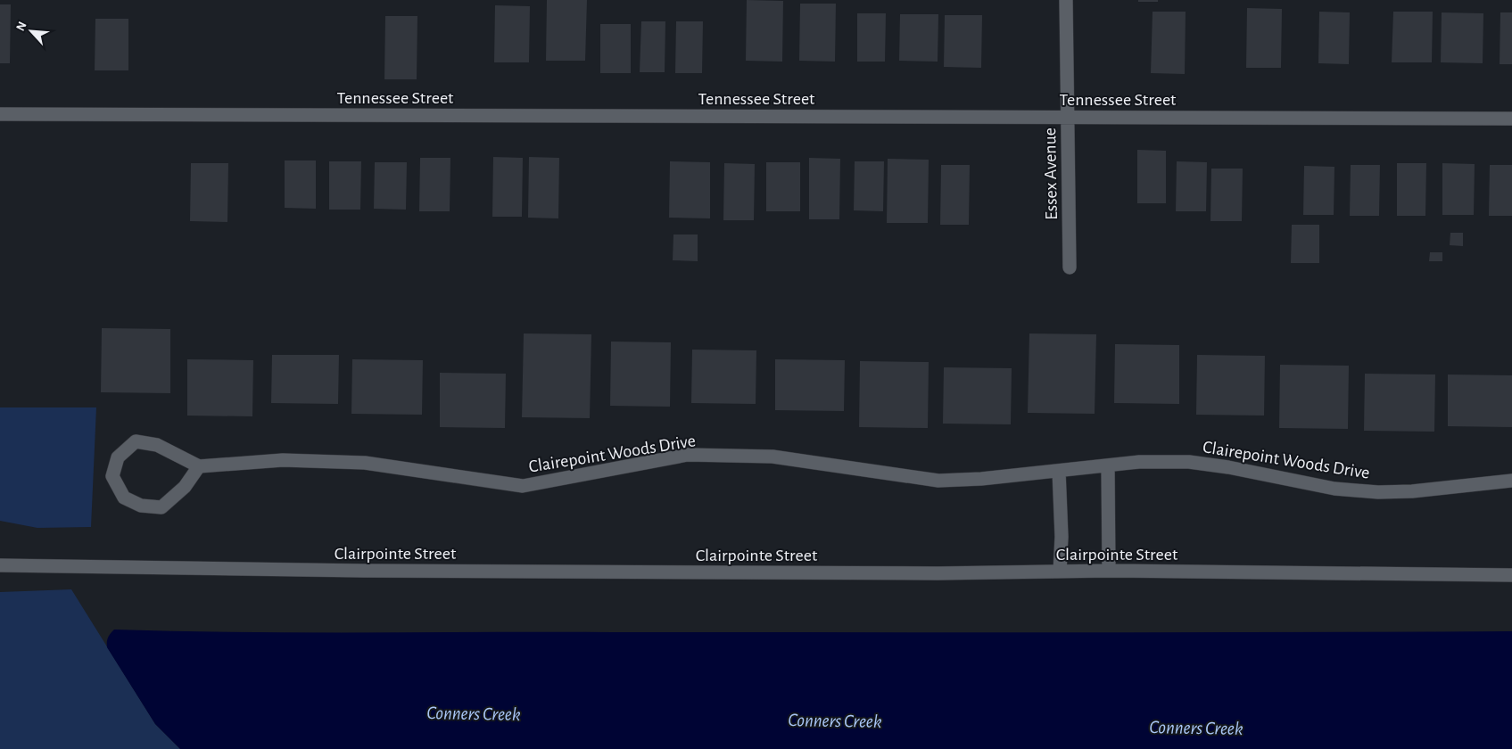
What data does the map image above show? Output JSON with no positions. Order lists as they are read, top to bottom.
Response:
{
  "streets": {
    "street": [
      "Tennessee Street",
      "Essex Avenue",
      "Clairepoint Woods Drive",
      "Clairpointe Street"
    ]
  },
  "crossings": [
    ["Tennessee Street", "Essex Avenue"]
  ],
  "water": ["Conners Creek"],
  "north": "top left"
}
